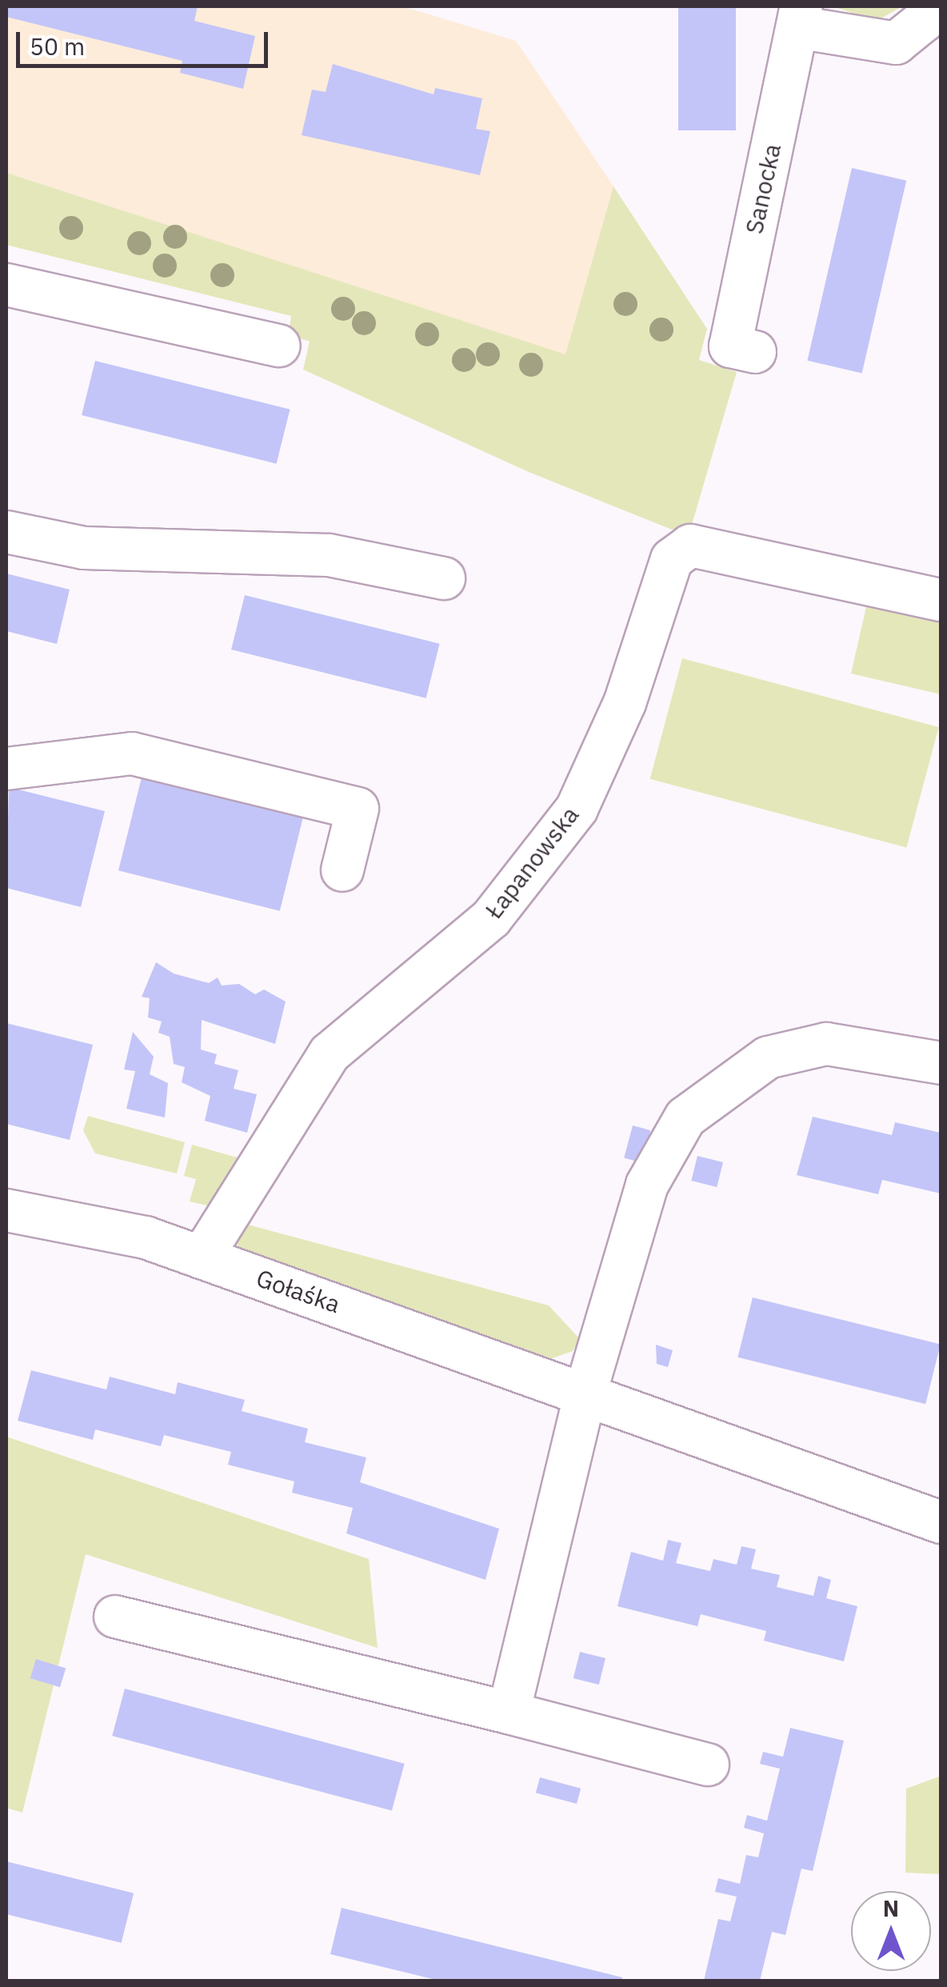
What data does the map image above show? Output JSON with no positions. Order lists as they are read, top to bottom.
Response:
{
  "streets": {
    "street": ["Sanocka", "Łapanowska", "Gołaśka"]
  },
  "crossings": [
    ["Łapanowska", "Gołaśka"]
  ],
  "scale_bar": "50 m",
  "north": "top"
}
